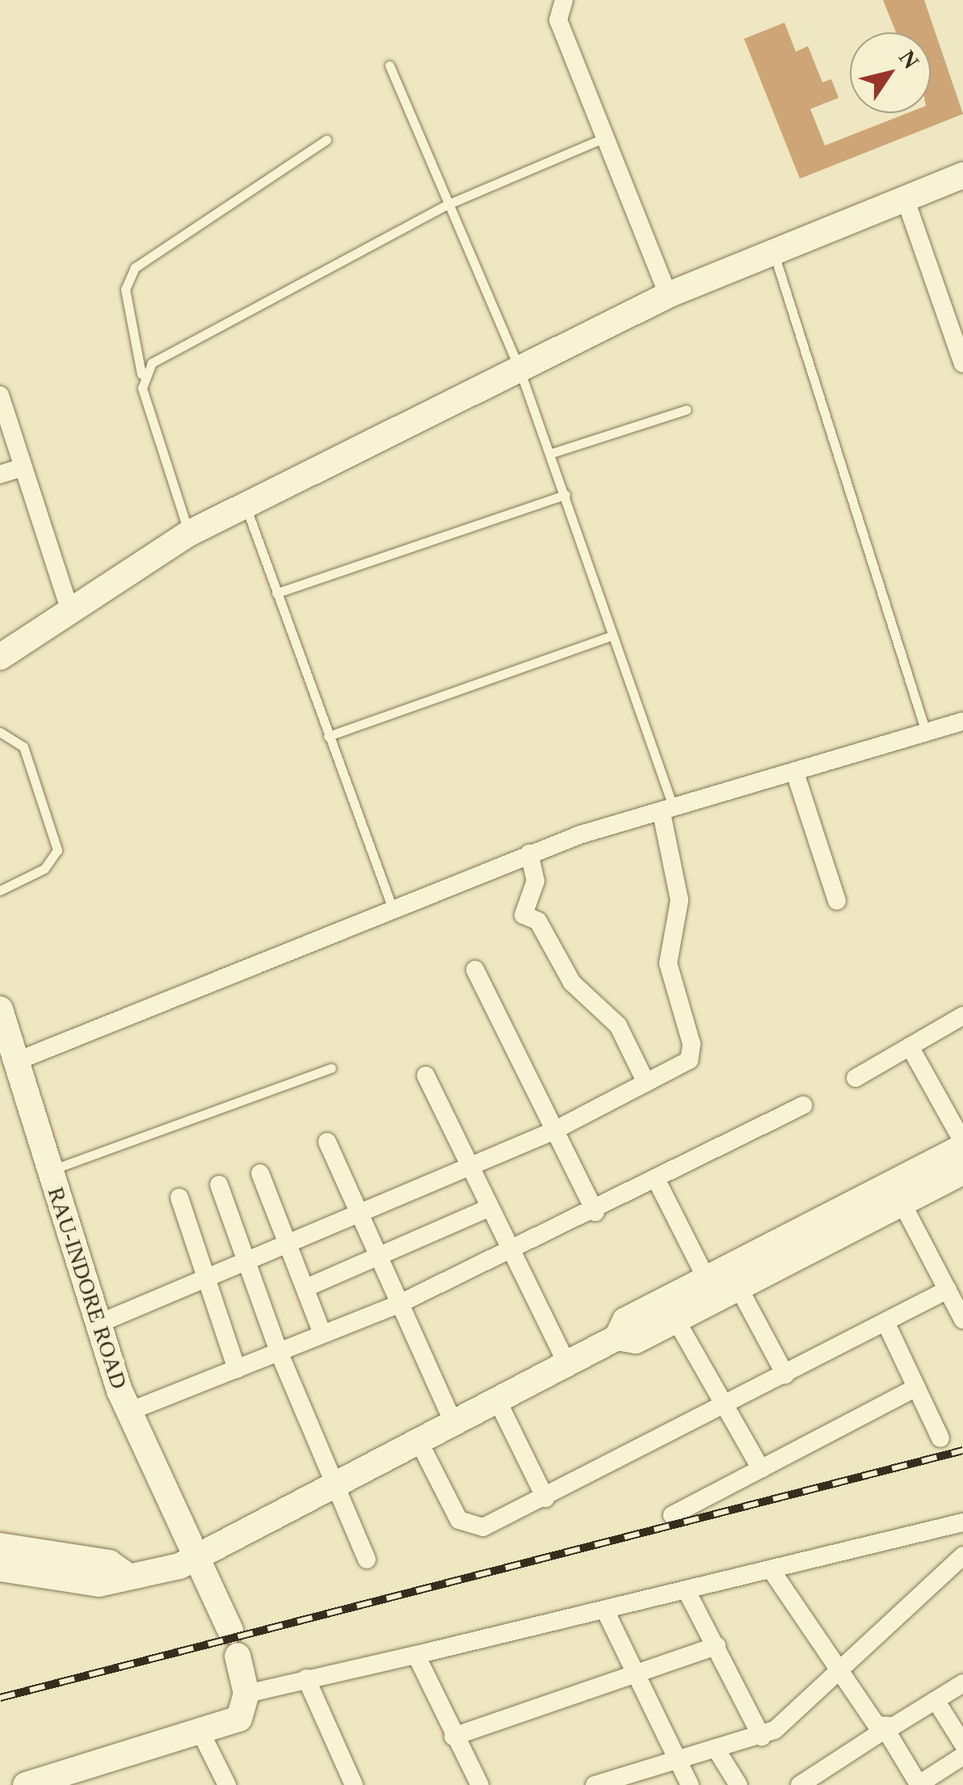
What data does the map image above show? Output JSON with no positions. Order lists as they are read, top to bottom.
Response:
{
  "streets": {
    "street": ["RAU-INDORE ROAD"]
  },
  "north": "top right"
}
